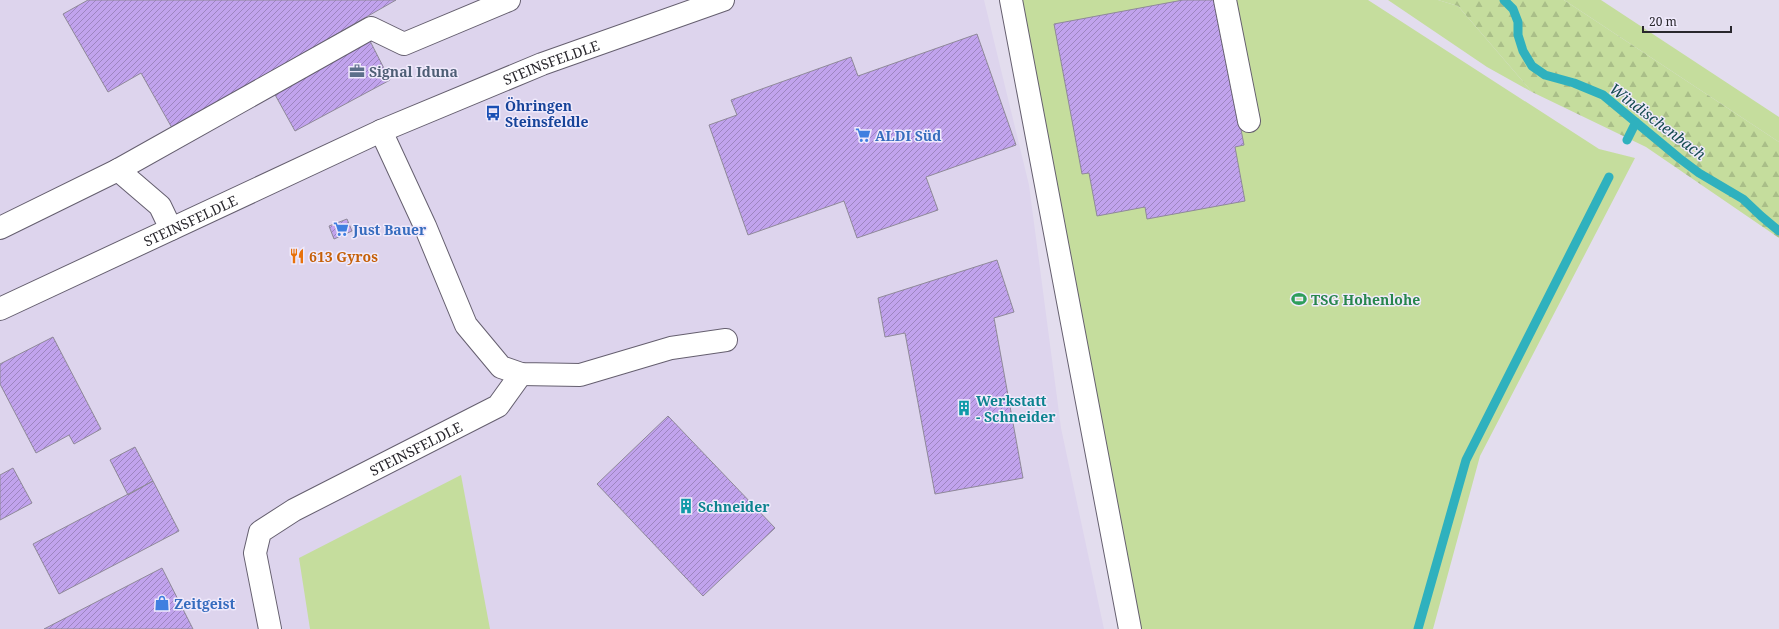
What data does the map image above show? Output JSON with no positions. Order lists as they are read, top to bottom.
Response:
{
  "streets": {
    "street": ["STEINSFELDLE"]
  },
  "water": ["Windischenbach"],
  "places": {
    "office": ["Signal Iduna"],
    "bus stop": ["Öhringen Steinsfeldle"],
    "supermarket": ["ALDI Süd", "Just Bauer"],
    "restaurant": ["613 Gyros"],
    "sports": ["TSG Hohenlohe"],
    "building": ["Werkstatt - Schneider", "Schneider"],
    "shop": ["Zeitgeist"]
  },
  "scale_bar": "20 m"
}
